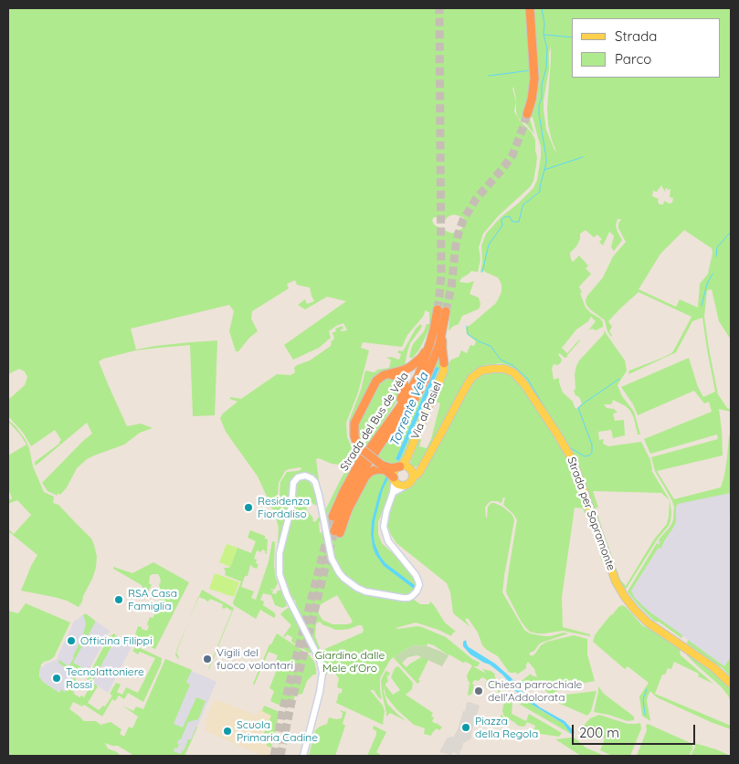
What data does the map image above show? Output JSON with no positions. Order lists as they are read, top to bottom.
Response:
{
  "streets": {
    "highway": ["Strada del Bus de Véla"],
    "main road": ["Via al Pasiel", "Strada per Sopramonte"]
  },
  "crossings": [
    ["Via al Pasiel", "Strada per Sopramonte"]
  ],
  "water": ["Torrente Vela"],
  "parks": ["Giardino dalle Mele d'Oro"],
  "places": [
    "Residenza Fiordaliso",
    "RSA Casa Famiglia",
    "Officina Filippi",
    "Vigili del fuoco volontari",
    "Tecnolattoniere Rossi",
    "Chiesa parrochiale dell'Addolorata",
    "Piazza della Regola",
    "Scuola Primaria Cadine"
  ],
  "legend": ["Strada", "Parco"],
  "scale_bar": "200 m"
}
